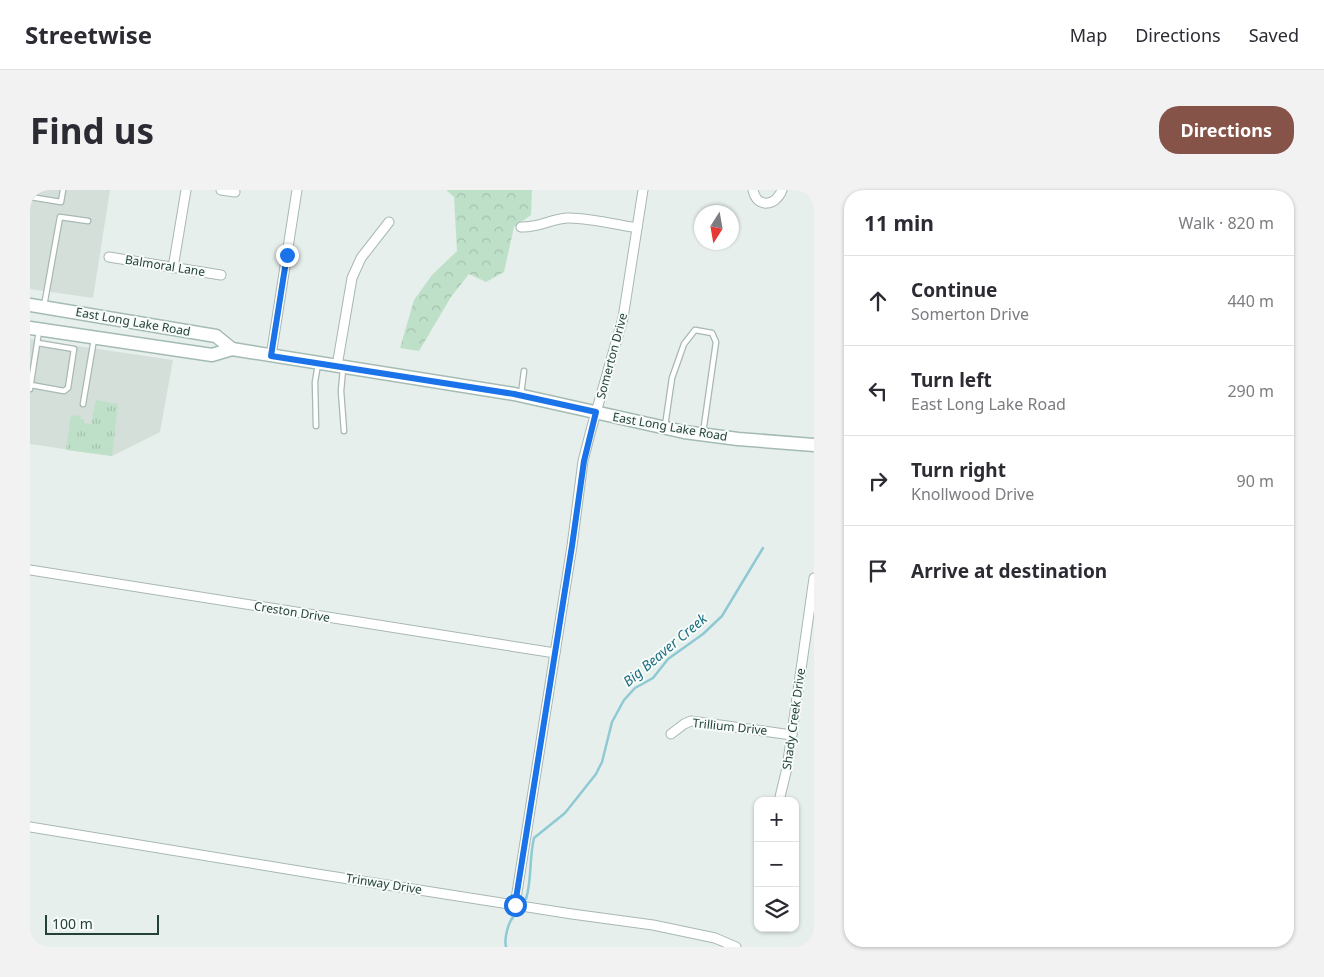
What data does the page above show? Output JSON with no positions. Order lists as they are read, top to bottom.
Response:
{
  "streets": {
    "main road": ["East Long Lake Road"],
    "street": [
      "Balmoral Lane",
      "Somerton Drive",
      "Creston Drive",
      "Shady Creek Drive",
      "Trillium Drive",
      "Trinway Drive"
    ]
  },
  "crossings": [
    ["East Long Lake Road", "Somerton Drive"],
    ["Somerton Drive", "Creston Drive"],
    ["Somerton Drive", "Trinway Drive"],
    ["Shady Creek Drive", "Trillium Drive"]
  ],
  "water": ["Big Beaver Creek"],
  "scale_bar": "100 m",
  "north": "bottom",
  "page": {
    "header": "Streetwise",
    "nav": ["Map", "Directions", "Saved"],
    "buttons": "Directions",
    "title": "Find us",
    "heading": ["11 min", "Walk · 820 m"],
    "list": [
      ["Continue", "Somerton Drive", "440 m"],
      ["Turn left", "East Long Lake Road", "290 m"],
      ["Turn right", "Knollwood Drive", "90 m"],
      "Arrive at destination"
    ],
    "map_buttons": ["+", "−"],
    "scale": "100 m"
  }
}
